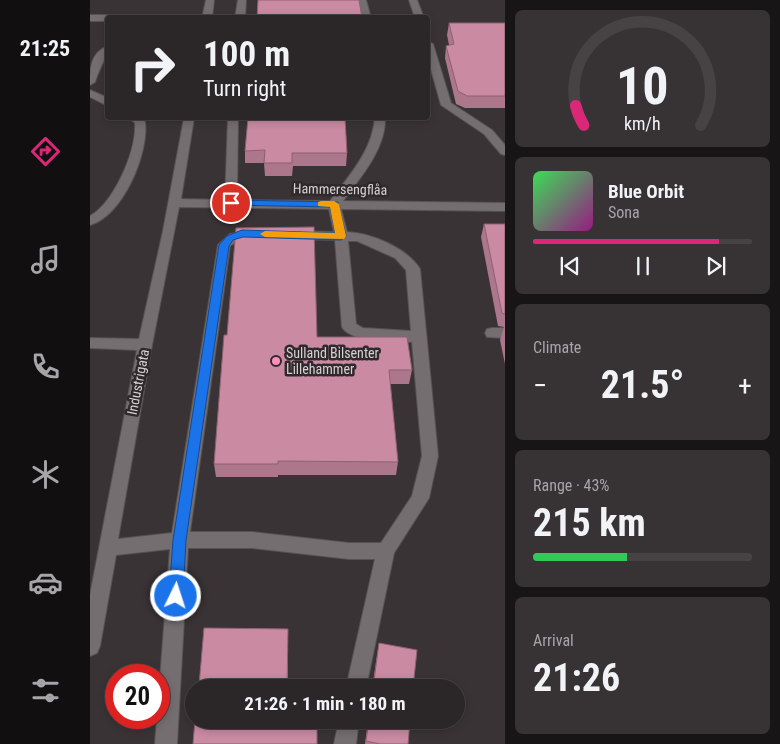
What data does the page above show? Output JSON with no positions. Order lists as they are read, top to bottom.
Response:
{
  "streets": {
    "street": ["Hammersengflåa", "Industrigata"]
  },
  "crossings": [
    ["Hammersengflåa", "Industrigata"]
  ],
  "places": ["Sulland Bilsenter Lillehammer"],
  "page": {
    "tabs": "21:25",
    "turn": ["100 m", "Turn right"],
    "song": ["Blue Orbit", "Sona"],
    "tile": [
      "Climate",
      ["Range · 43%", "215 km"],
      ["Arrival", "21:26"]
    ],
    "heat": ["−", "21.5°", "+"],
    "limit": "20",
    "trip": "21:26 · 1 min · 180 m",
    "gauge": ["10", "km/h"]
  }
}
